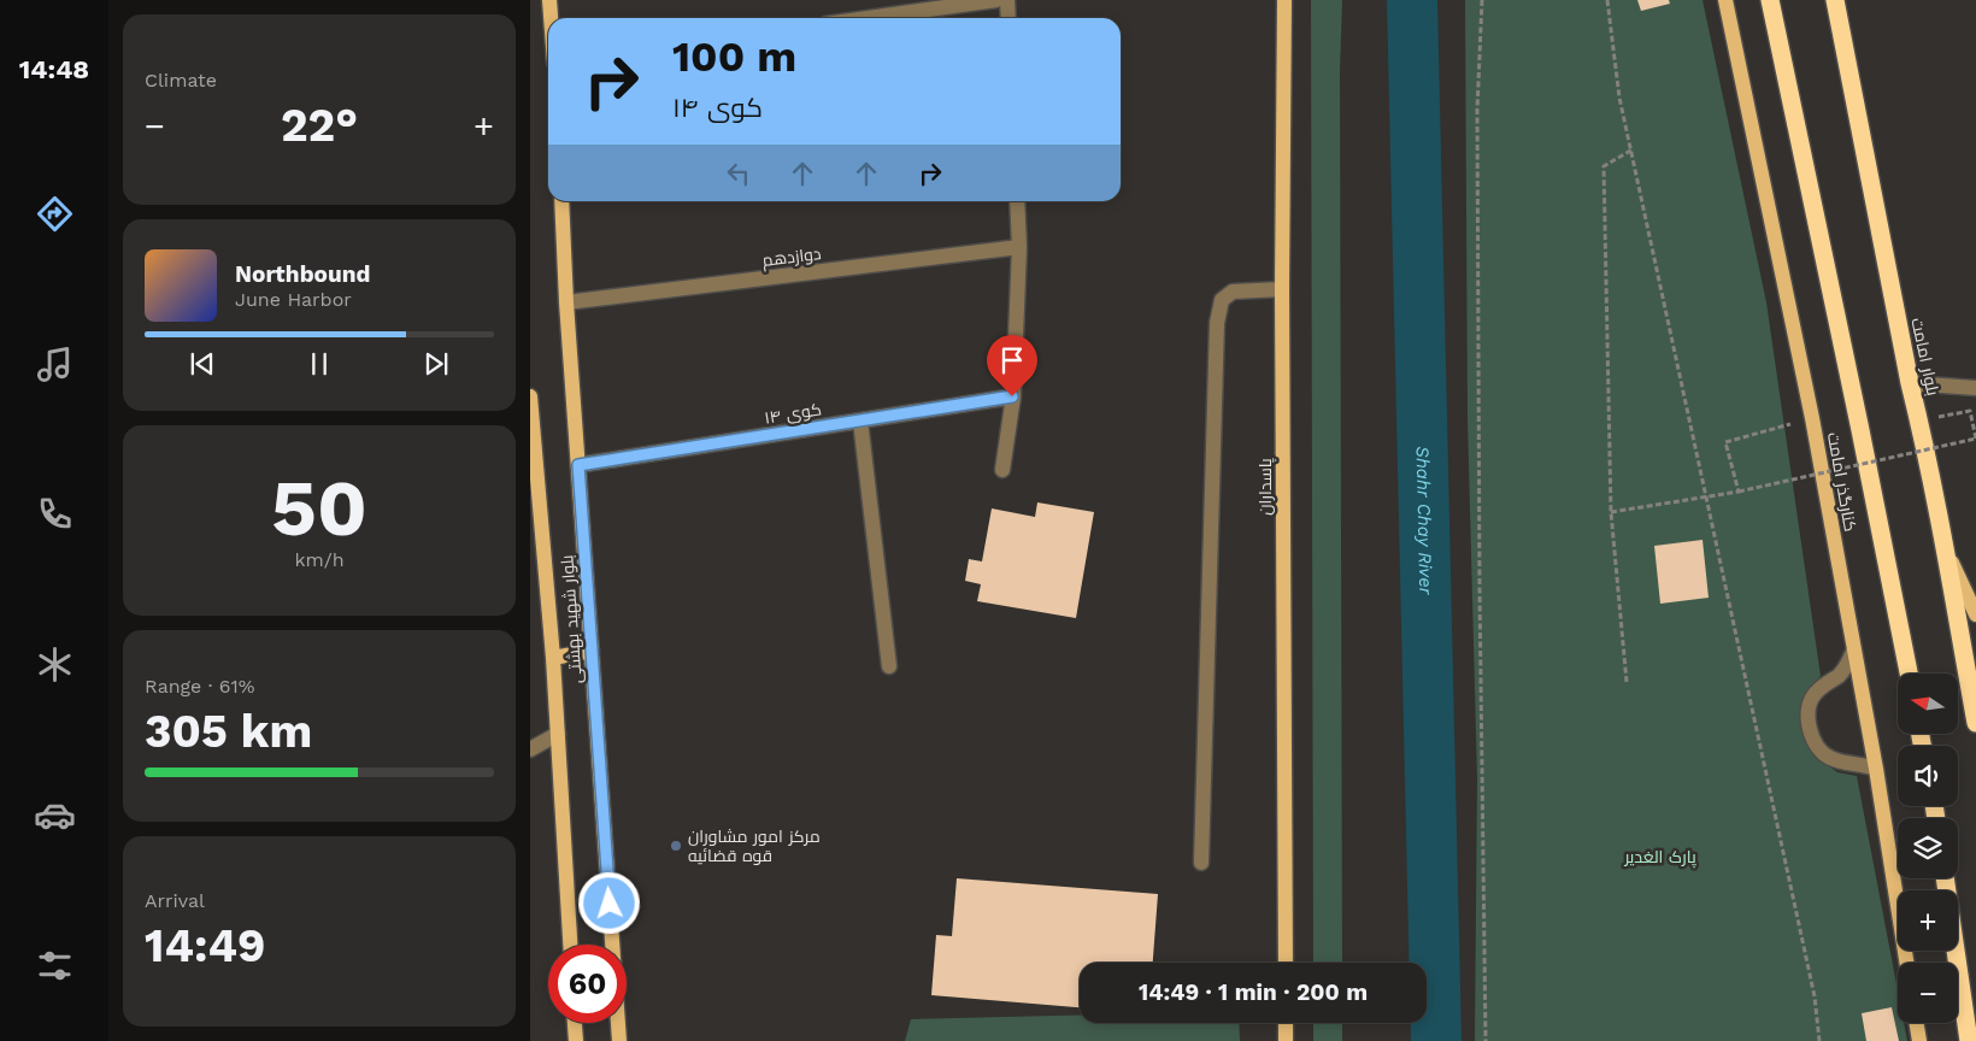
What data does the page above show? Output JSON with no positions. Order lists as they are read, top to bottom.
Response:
{
  "streets": {
    "highway": ["بلوار امامت"],
    "main road": ["کنارگذر امامت", "پاسداران", "بلوار شهید بهشتی"],
    "street": ["دوازدهم", "کوی ۱۴"]
  },
  "crossings": [
    ["دوازدهم", "بلوار شهید بهشتی"],
    ["کوی ۱۴", "بلوار شهید بهشتی"]
  ],
  "water": ["Shahr Chay River"],
  "parks": ["پارک الغدیر"],
  "places": ["مرکز امور مشاوران قوه قضائیه"],
  "north": "left",
  "page": {
    "tabs": "14:48",
    "tile": [
      "Climate",
      ["50", "km/h"],
      ["Range · 61%", "305 km"],
      ["Arrival", "14:49"]
    ],
    "turn": ["100 m", "کوی ۱۴"],
    "heat": ["−", "22°", "+"],
    "song": ["Northbound", "June Harbor"],
    "map_buttons": ["+", "−"],
    "limit": "60",
    "trip": "14:49 · 1 min · 200 m"
  }
}
